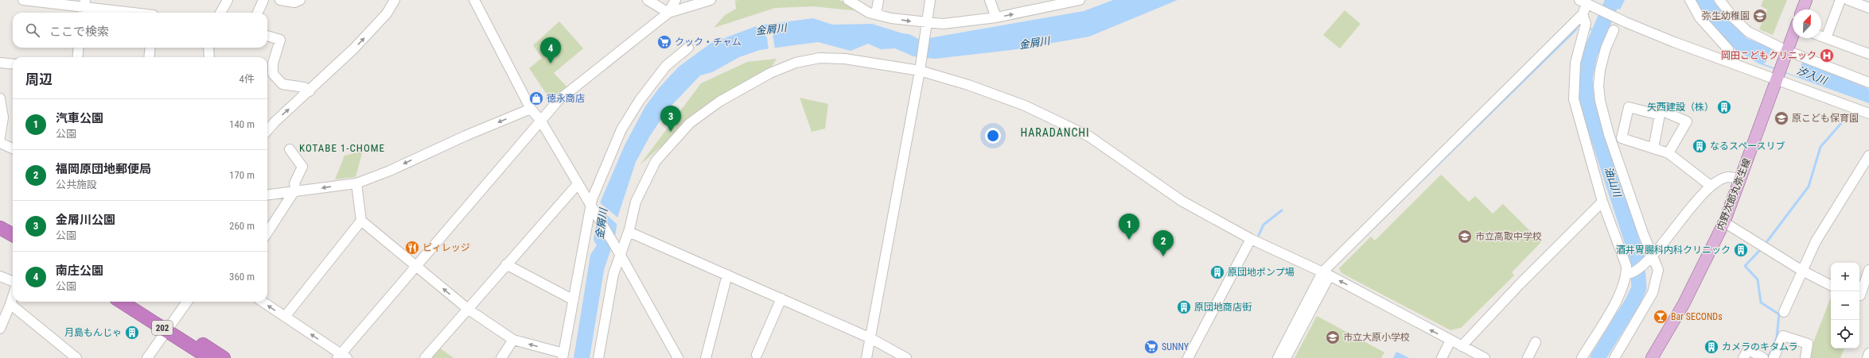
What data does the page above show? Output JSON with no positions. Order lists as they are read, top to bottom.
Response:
{
  "streets": {
    "highway": ["202"],
    "main road": ["内野次郎丸弥生線"]
  },
  "districts": ["HARADANCHI", "KOTABE 1-CHOME"],
  "water": ["金屑川", "汐入川", "油山川"],
  "places": {
    "school or university": [
      "弥生幼稚園",
      "原こども保育園",
      "市立高取中学校",
      "市立大原小学校"
    ],
    "supermarket": ["クック・チャム", "SUNNY"],
    "hospital": ["岡田こどもクリニック"],
    "shop": ["徳永商店"],
    "building": [
      "矢西建設（株）",
      "なるスペースリブ",
      "酒井胃腸科内科クリニック",
      "原団地ポンプ場",
      "原団地商店街",
      "月島もんじゃ",
      "カメラのキタムラ"
    ],
    "restaurant": ["ビィレッジ"],
    "bar": ["Bar SECONDs"]
  },
  "north": "top right",
  "page": {
    "search": "ここで検索",
    "pins": [
      "4",
      "3",
      "1",
      "2"
    ],
    "heading": ["周辺", "4件"],
    "list": [
      {
        "mark": "1",
        "name": "汽車公園",
        "note": "公園",
        "value": "140 m"
      },
      {
        "mark": "2",
        "name": "福岡原団地郵便局",
        "note": "公共施設",
        "value": "170 m"
      },
      {
        "mark": "3",
        "name": "金屑川公園",
        "note": "公園",
        "value": "260 m"
      },
      {
        "mark": "4",
        "name": "南庄公園",
        "note": "公園",
        "value": "360 m"
      }
    ],
    "map_buttons": ["+", "−"]
  }
}
